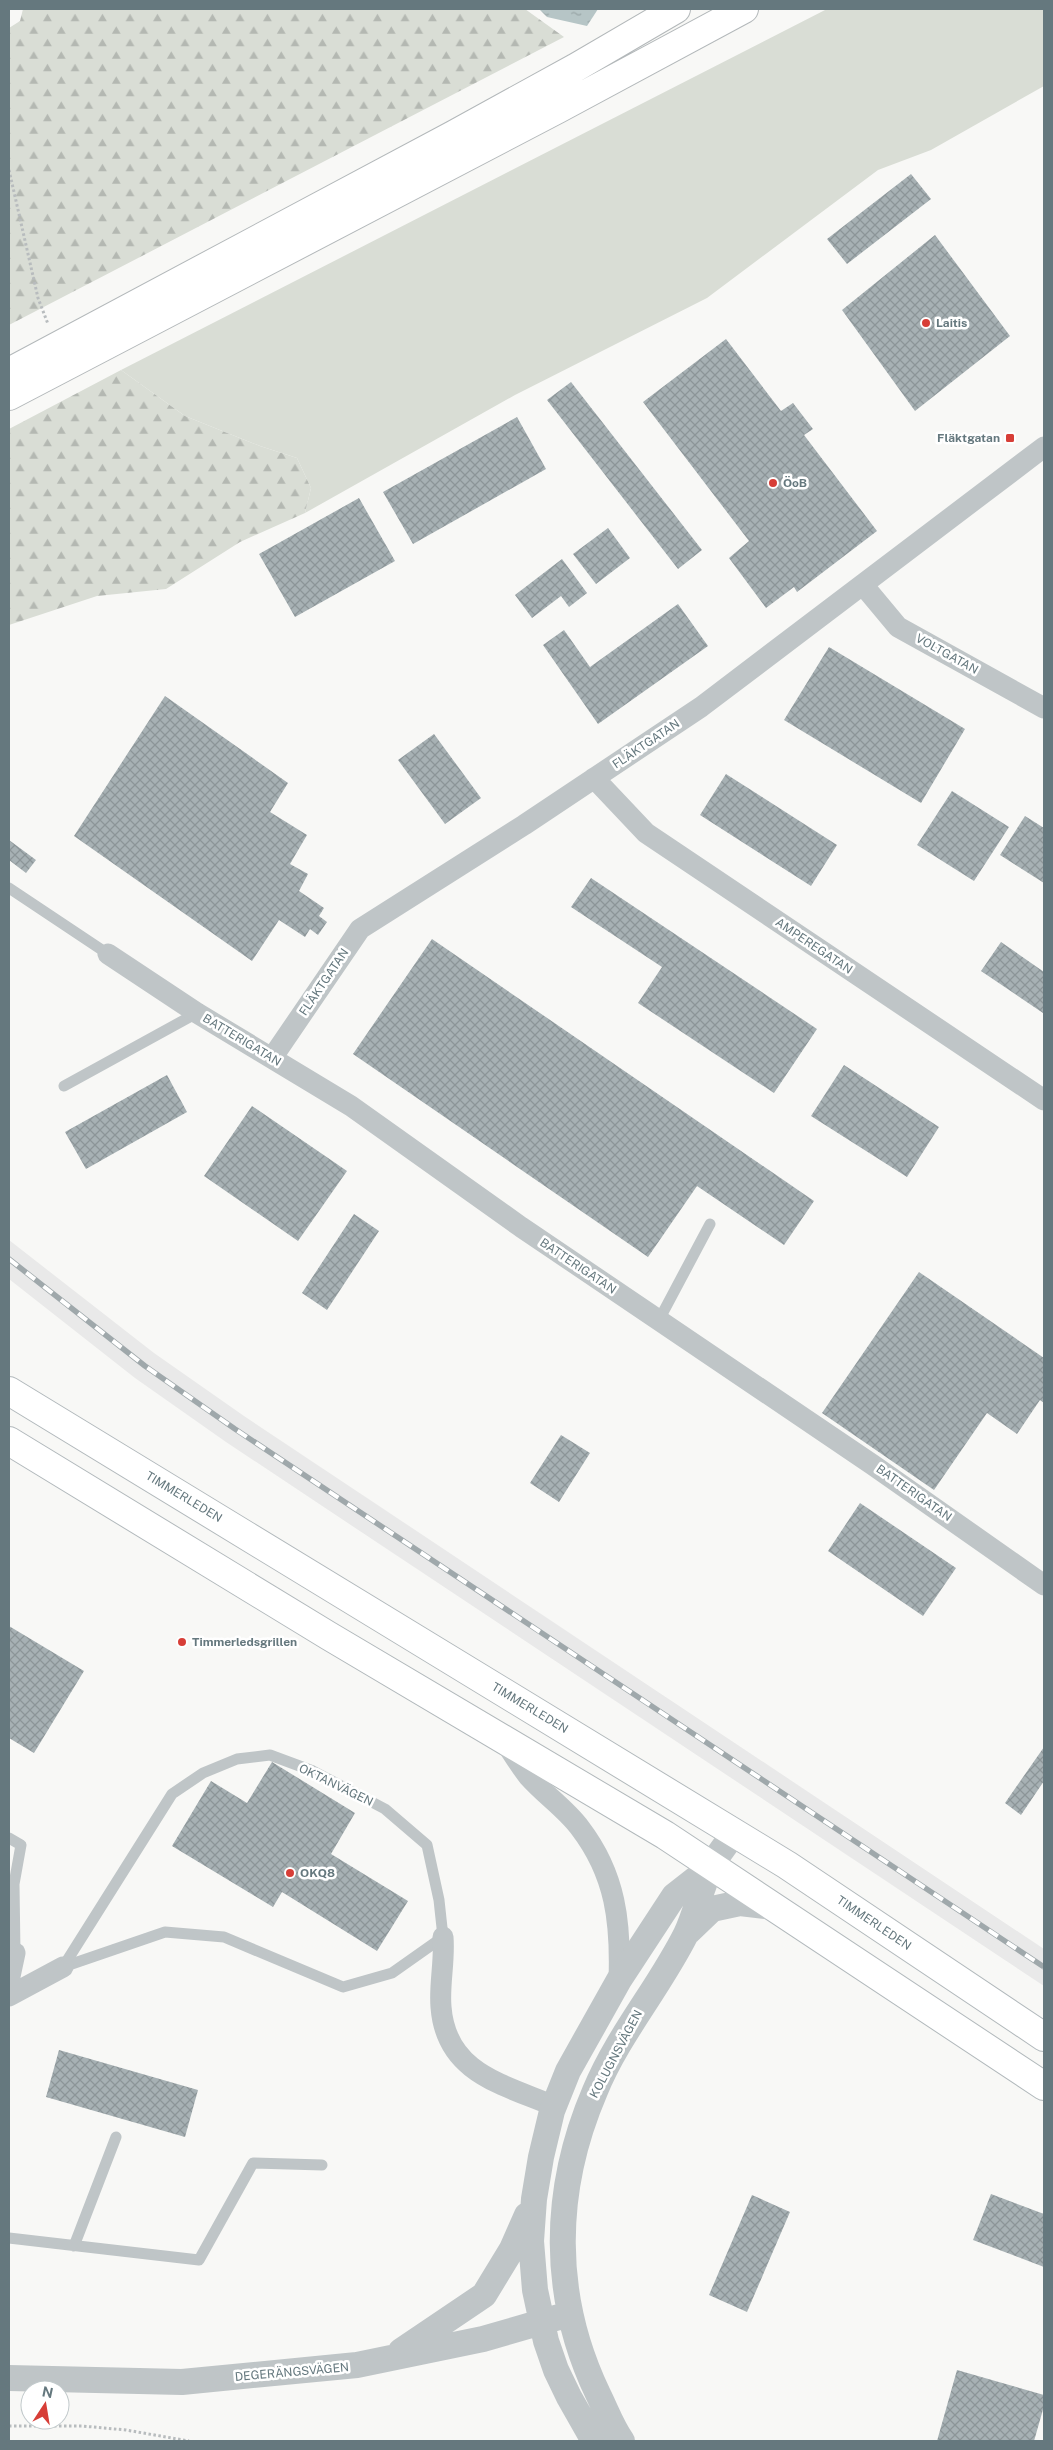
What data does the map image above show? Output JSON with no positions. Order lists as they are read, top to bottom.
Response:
{
  "streets": {
    "main road": ["TIMMERLEDEN"],
    "street": [
      "VOLTGATAN",
      "FLÄKTGATAN",
      "AMPEREGATAN",
      "BATTERIGATAN",
      "OKTANVÄGEN",
      "KOLUGNSVÄGEN",
      "DEGERÄNGSVÄGEN"
    ]
  },
  "crossings": [
    ["VOLTGATAN", "FLÄKTGATAN"],
    ["FLÄKTGATAN", "AMPEREGATAN"],
    ["FLÄKTGATAN", "BATTERIGATAN"],
    ["TIMMERLEDEN", "KOLUGNSVÄGEN"],
    ["OKTANVÄGEN", "KOLUGNSVÄGEN"],
    ["KOLUGNSVÄGEN", "DEGERÄNGSVÄGEN"]
  ],
  "places": {
    "other": [
      "Laitis",
      "ÖoB",
      "Timmerledsgrillen",
      "OKQ8"
    ],
    "transit": ["Fläktgatan"]
  },
  "north": "top"
}
